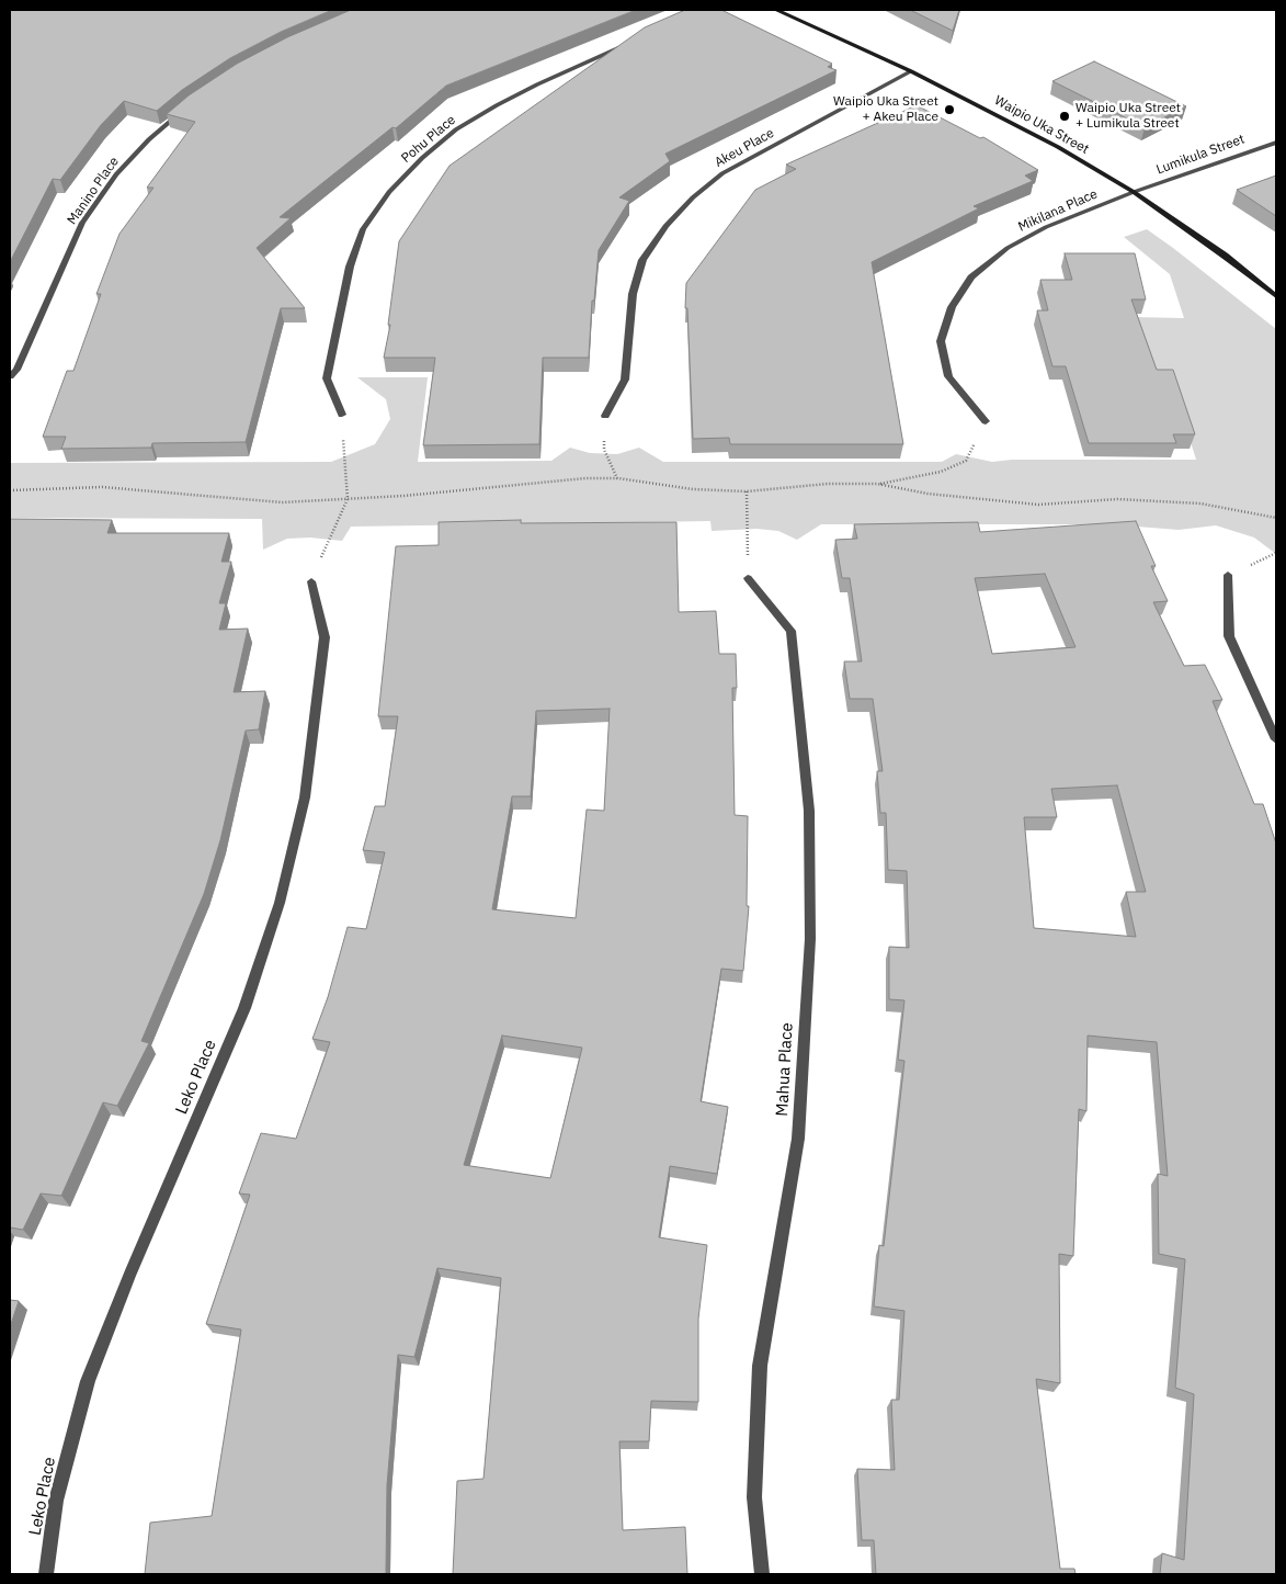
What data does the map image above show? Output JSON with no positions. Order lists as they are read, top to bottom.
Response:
{
  "streets": {
    "street": [
      "Waipio Uka Street",
      "Pohu Place",
      "Akeu Place",
      "Lumikula Street",
      "Manino Place",
      "Mikilana Place",
      "Mahua Place",
      "Leko Place"
    ]
  },
  "crossings": [
    ["Waipio Uka Street", "Akeu Place"],
    ["Waipio Uka Street", "Lumikula Street"],
    ["Waipio Uka Street", "Mikilana Place"],
    ["Lumikula Street", "Mikilana Place"]
  ],
  "places": ["Waipio Uka Street + Akeu Place", "Waipio Uka Street + Lumikula Street"]
}
